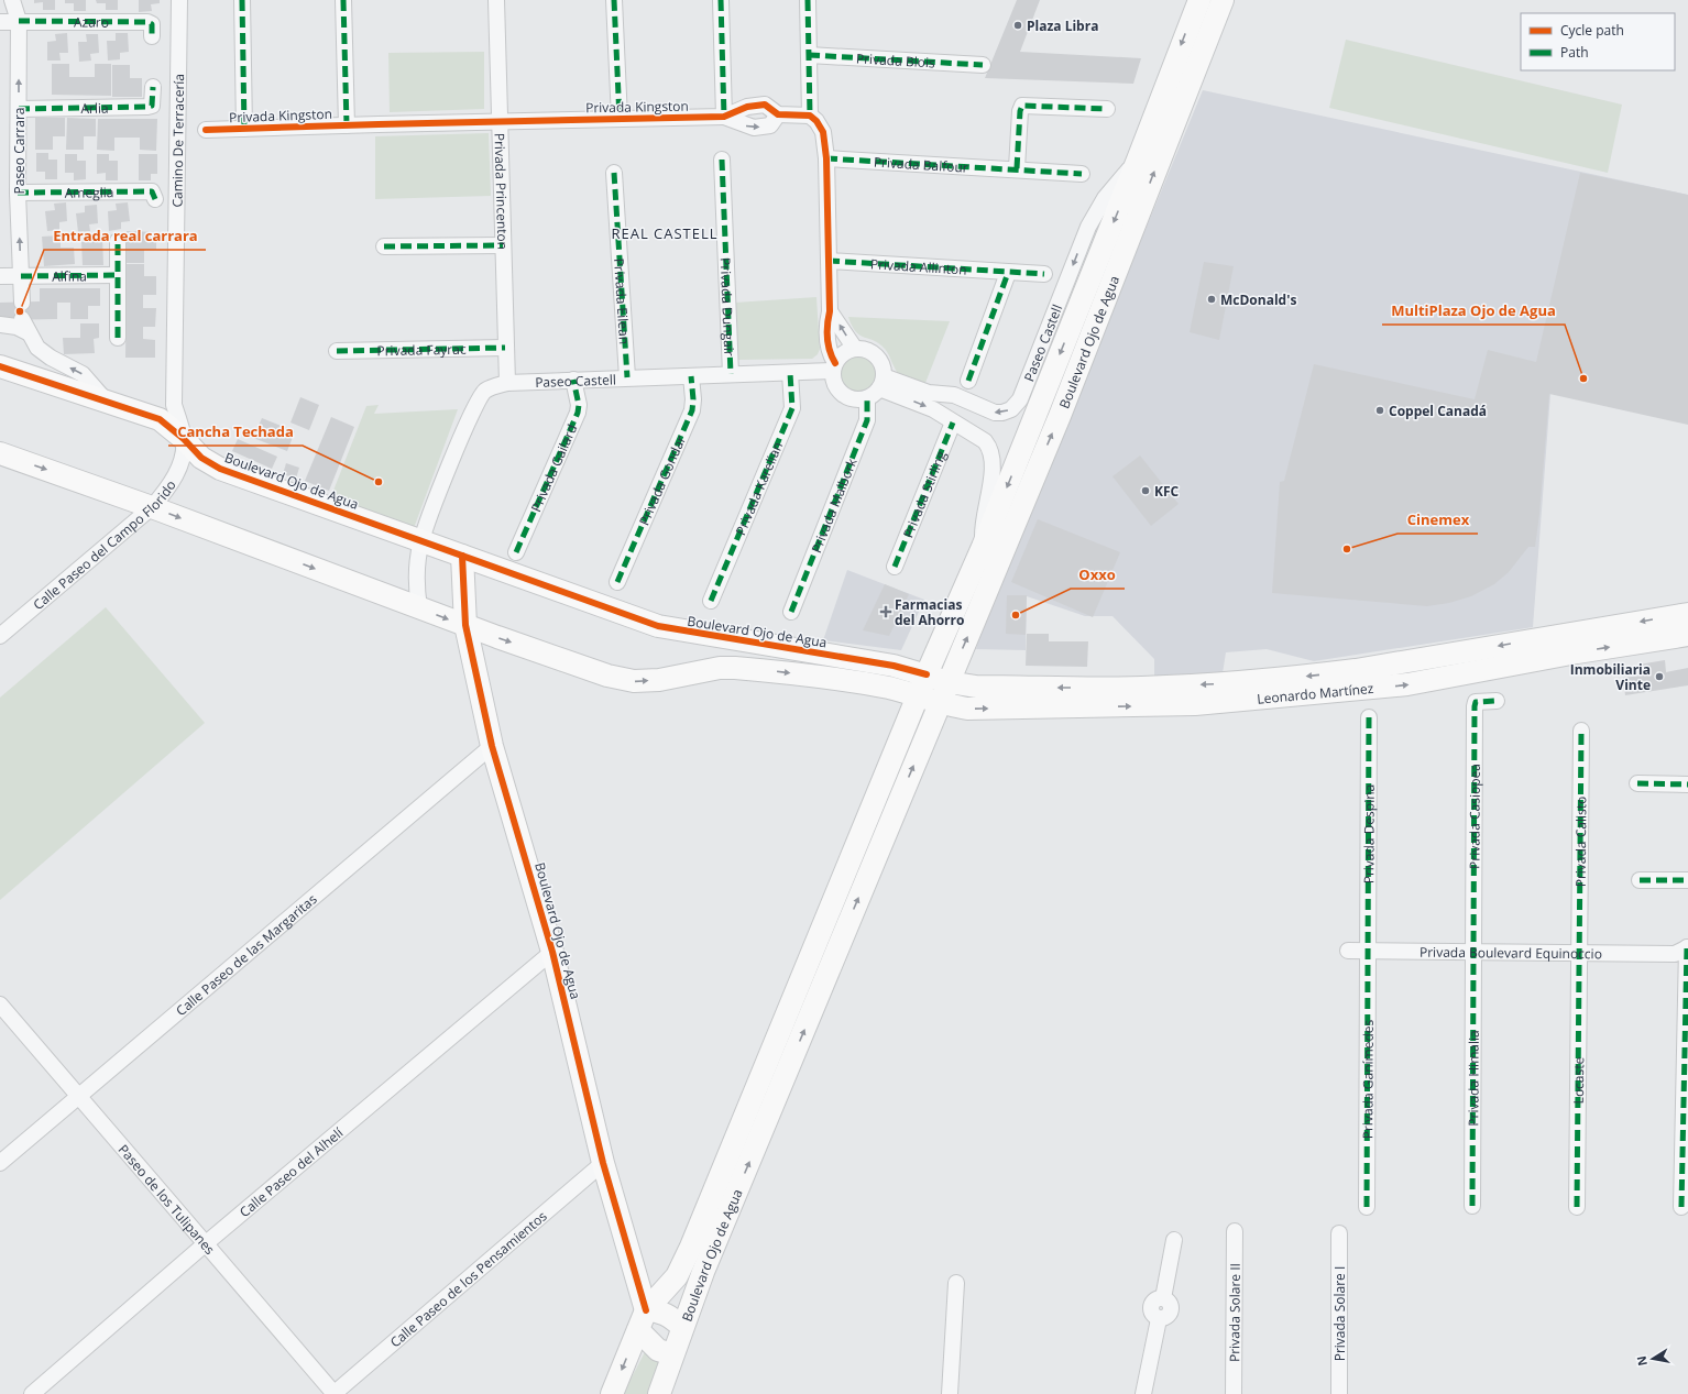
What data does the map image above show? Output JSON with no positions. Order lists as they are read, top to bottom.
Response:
{
  "streets": {
    "main road": ["Boulevard Ojo de Agua", "Leonardo Martínez"],
    "street": [
      "Azaro",
      "Privada Blois",
      "Privada Kingston",
      "Arlia",
      "Camino De Terracería",
      "Paseo Carrara",
      "Privada Balfour",
      "Ameglia",
      "Privada Princenton",
      "Privada Allinton",
      "Alfina",
      "Privada Eilean",
      "Privada Dungair",
      "Paseo Castell",
      "Privada Fayrac",
      "Privada Gailard",
      "Privada Gondar",
      "Privada Karelian",
      "Privada Stirling",
      "Privada Malbork",
      "Calle Paseo del Campo Florido",
      "Privada Casiopea",
      "Privada Despina",
      "Privada Calisto",
      "Privada Boulevard Equinoccio",
      "Calle Paseo de las Margaritas",
      "Privada Himalia",
      "Privada Ganímedes",
      "Locaste",
      "Calle Paseo del Alhelí",
      "Paseo de los Tulipanes",
      "Calle Paseo de los Pensamientos",
      "Privada Solare II",
      "Privada Solare I"
    ]
  },
  "crossings": [
    ["Azaro", "Paseo Carrara"],
    ["Privada Kingston", "Privada Princenton"],
    ["Arlia", "Paseo Carrara"],
    ["Camino De Terracería", "Boulevard Ojo de Agua"],
    ["Camino De Terracería", "Calle Paseo del Campo Florido"],
    ["Paseo Carrara", "Ameglia"],
    ["Paseo Carrara", "Alfina"],
    ["Privada Princenton", "Paseo Castell"],
    ["Privada Princenton", "Privada Fayrac"],
    ["Privada Eilean", "Paseo Castell"],
    ["Privada Dungair", "Paseo Castell"],
    ["Boulevard Ojo de Agua", "Paseo Castell"],
    ["Boulevard Ojo de Agua", "Calle Paseo del Campo Florido"],
    ["Boulevard Ojo de Agua", "Leonardo Martínez"],
    ["Boulevard Ojo de Agua", "Calle Paseo de las Margaritas"],
    ["Boulevard Ojo de Agua", "Calle Paseo del Alhelí"],
    ["Boulevard Ojo de Agua", "Calle Paseo de los Pensamientos"],
    ["Paseo Castell", "Privada Gailard"],
    ["Paseo Castell", "Privada Gondar"],
    ["Paseo Castell", "Privada Karelian"],
    ["Paseo Castell", "Privada Malbork"],
    ["Privada Casiopea", "Privada Boulevard Equinoccio"],
    ["Privada Casiopea", "Privada Himalia"],
    ["Privada Despina", "Privada Boulevard Equinoccio"],
    ["Privada Despina", "Privada Ganímedes"],
    ["Privada Calisto", "Privada Boulevard Equinoccio"],
    ["Privada Calisto", "Locaste"],
    ["Privada Boulevard Equinoccio", "Privada Himalia"],
    ["Privada Boulevard Equinoccio", "Privada Ganímedes"],
    ["Privada Boulevard Equinoccio", "Locaste"],
    ["Calle Paseo de las Margaritas", "Paseo de los Tulipanes"],
    ["Calle Paseo del Alhelí", "Paseo de los Tulipanes"],
    ["Paseo de los Tulipanes", "Calle Paseo de los Pensamientos"]
  ],
  "one_way": ["Paseo Carrara"],
  "districts": ["REAL CASTELL"],
  "places": {
    "other": [
      "Plaza Libra",
      "McDonald's",
      "Entrada real carrara",
      "MultiPlaza Ojo de Agua",
      "Coppel Canadá",
      "Cancha Techada",
      "KFC",
      "Cinemex",
      "Oxxo",
      "Inmobiliaria Vinte"
    ],
    "health": ["Farmacias del Ahorro"]
  },
  "legend": ["Cycle path", "Path"],
  "north": "left"
}
